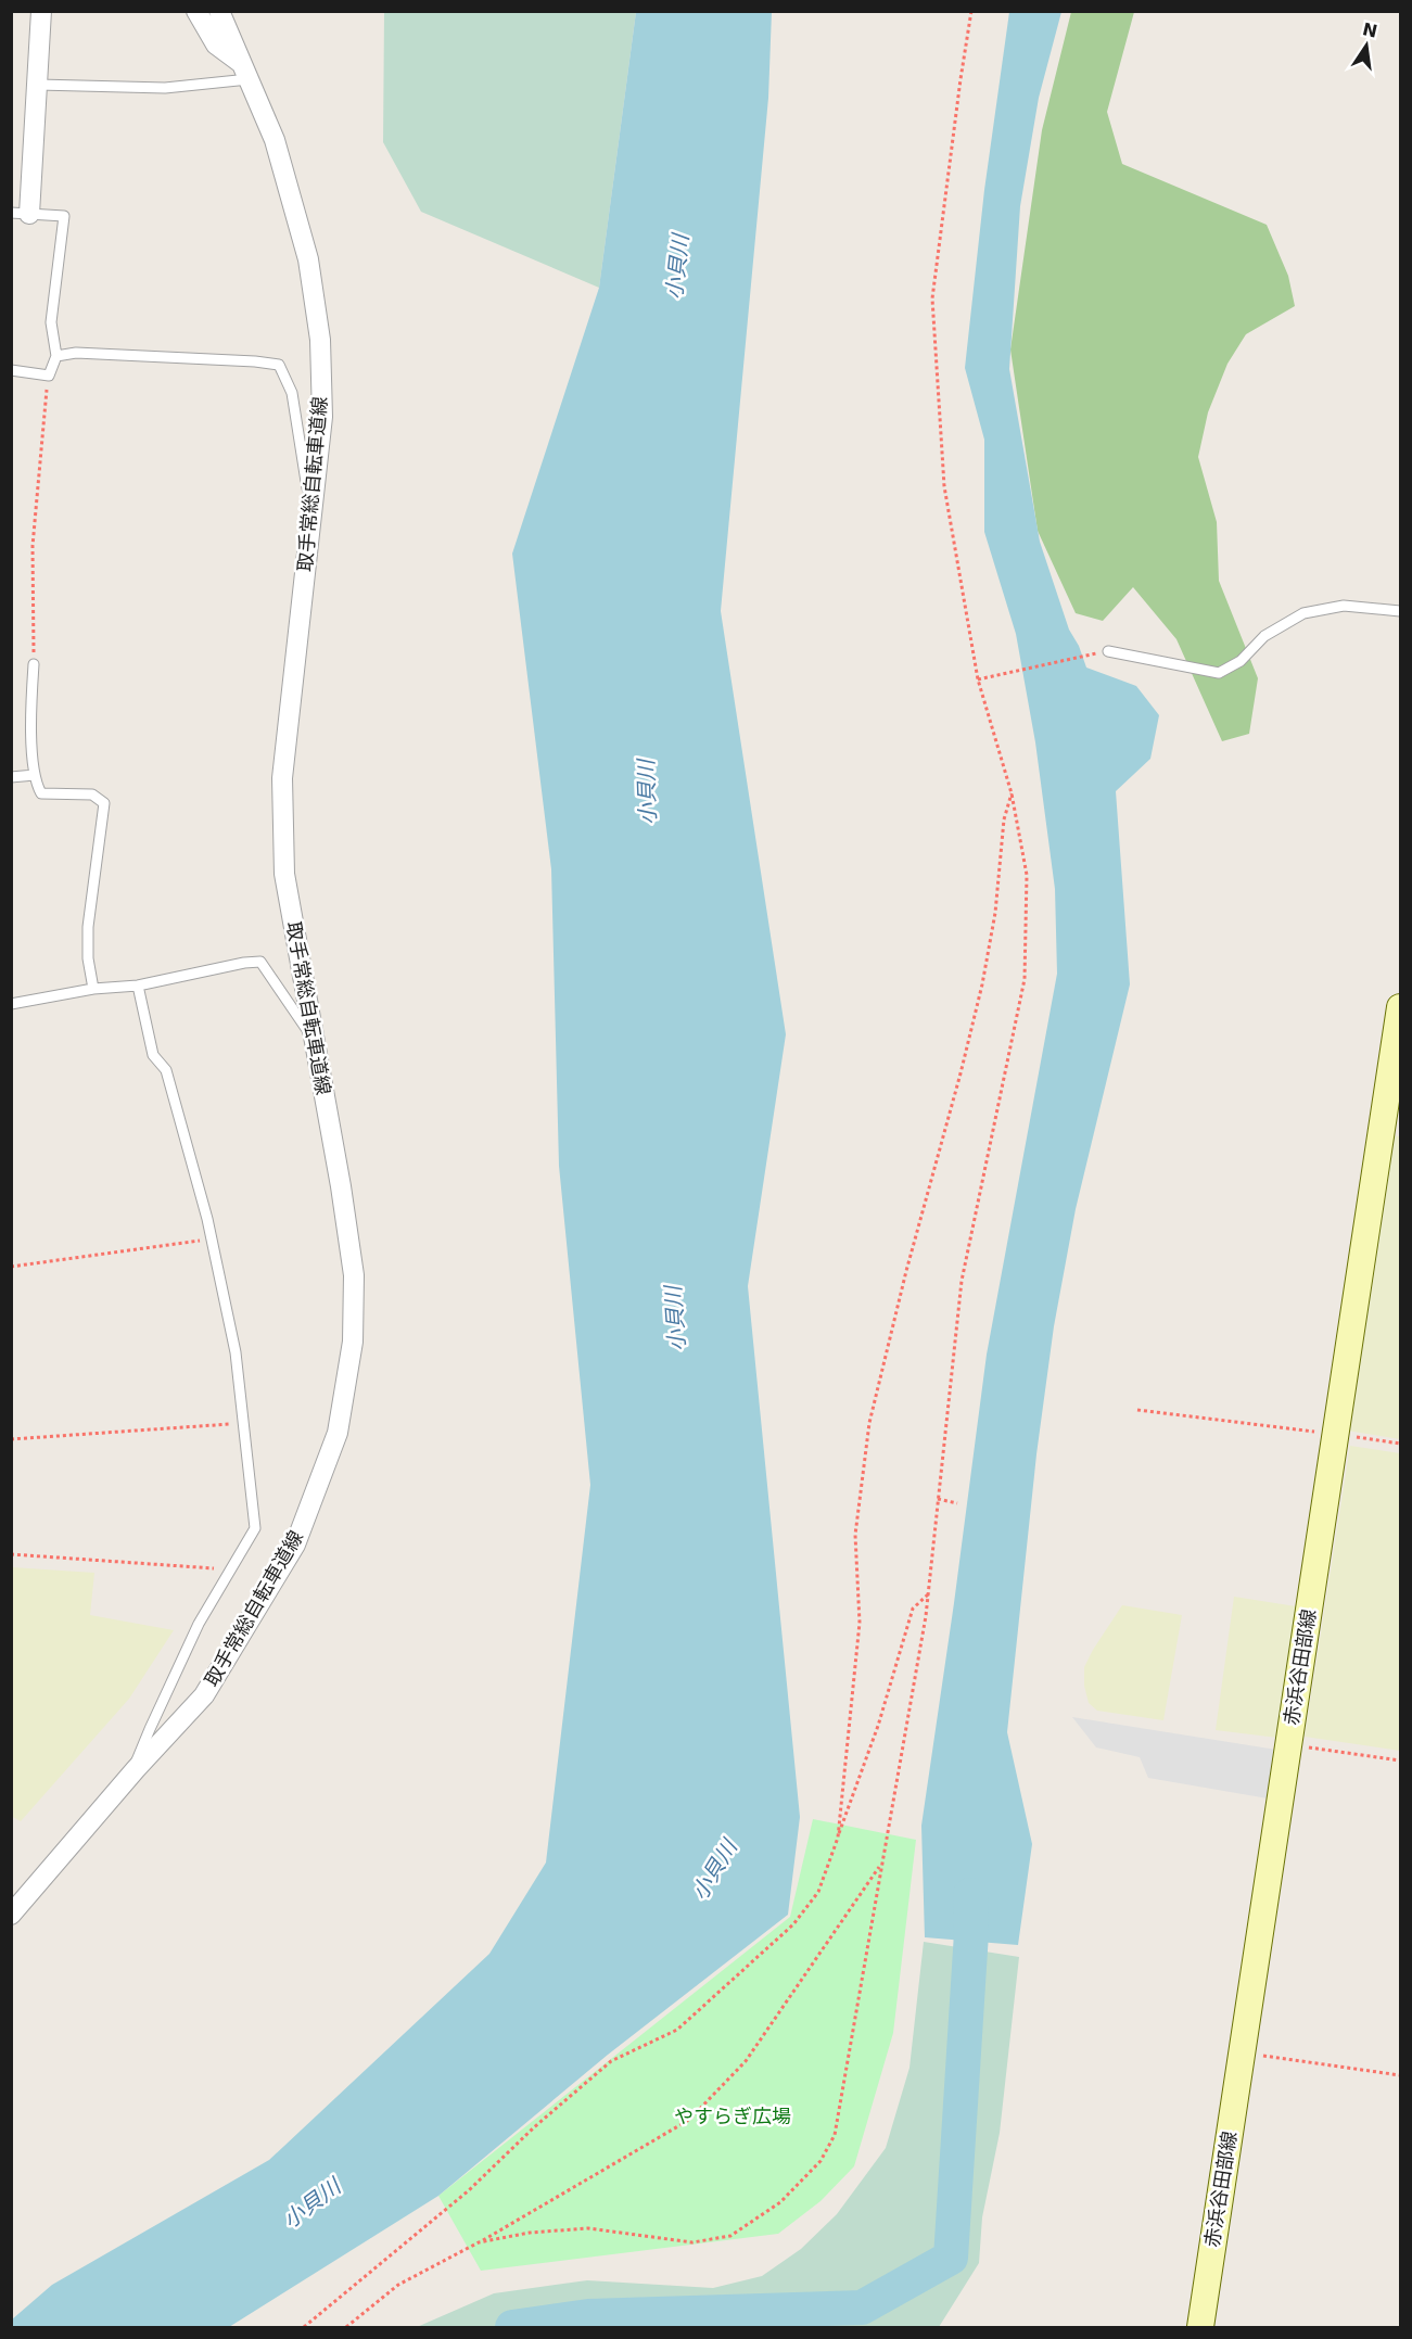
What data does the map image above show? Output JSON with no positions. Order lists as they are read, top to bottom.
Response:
{
  "streets": {
    "main road": ["赤浜谷田部線"],
    "street": ["取手常総自転車道線"]
  },
  "water": ["小貝川"],
  "parks": ["やすらぎ広場"],
  "north": "top"
}
